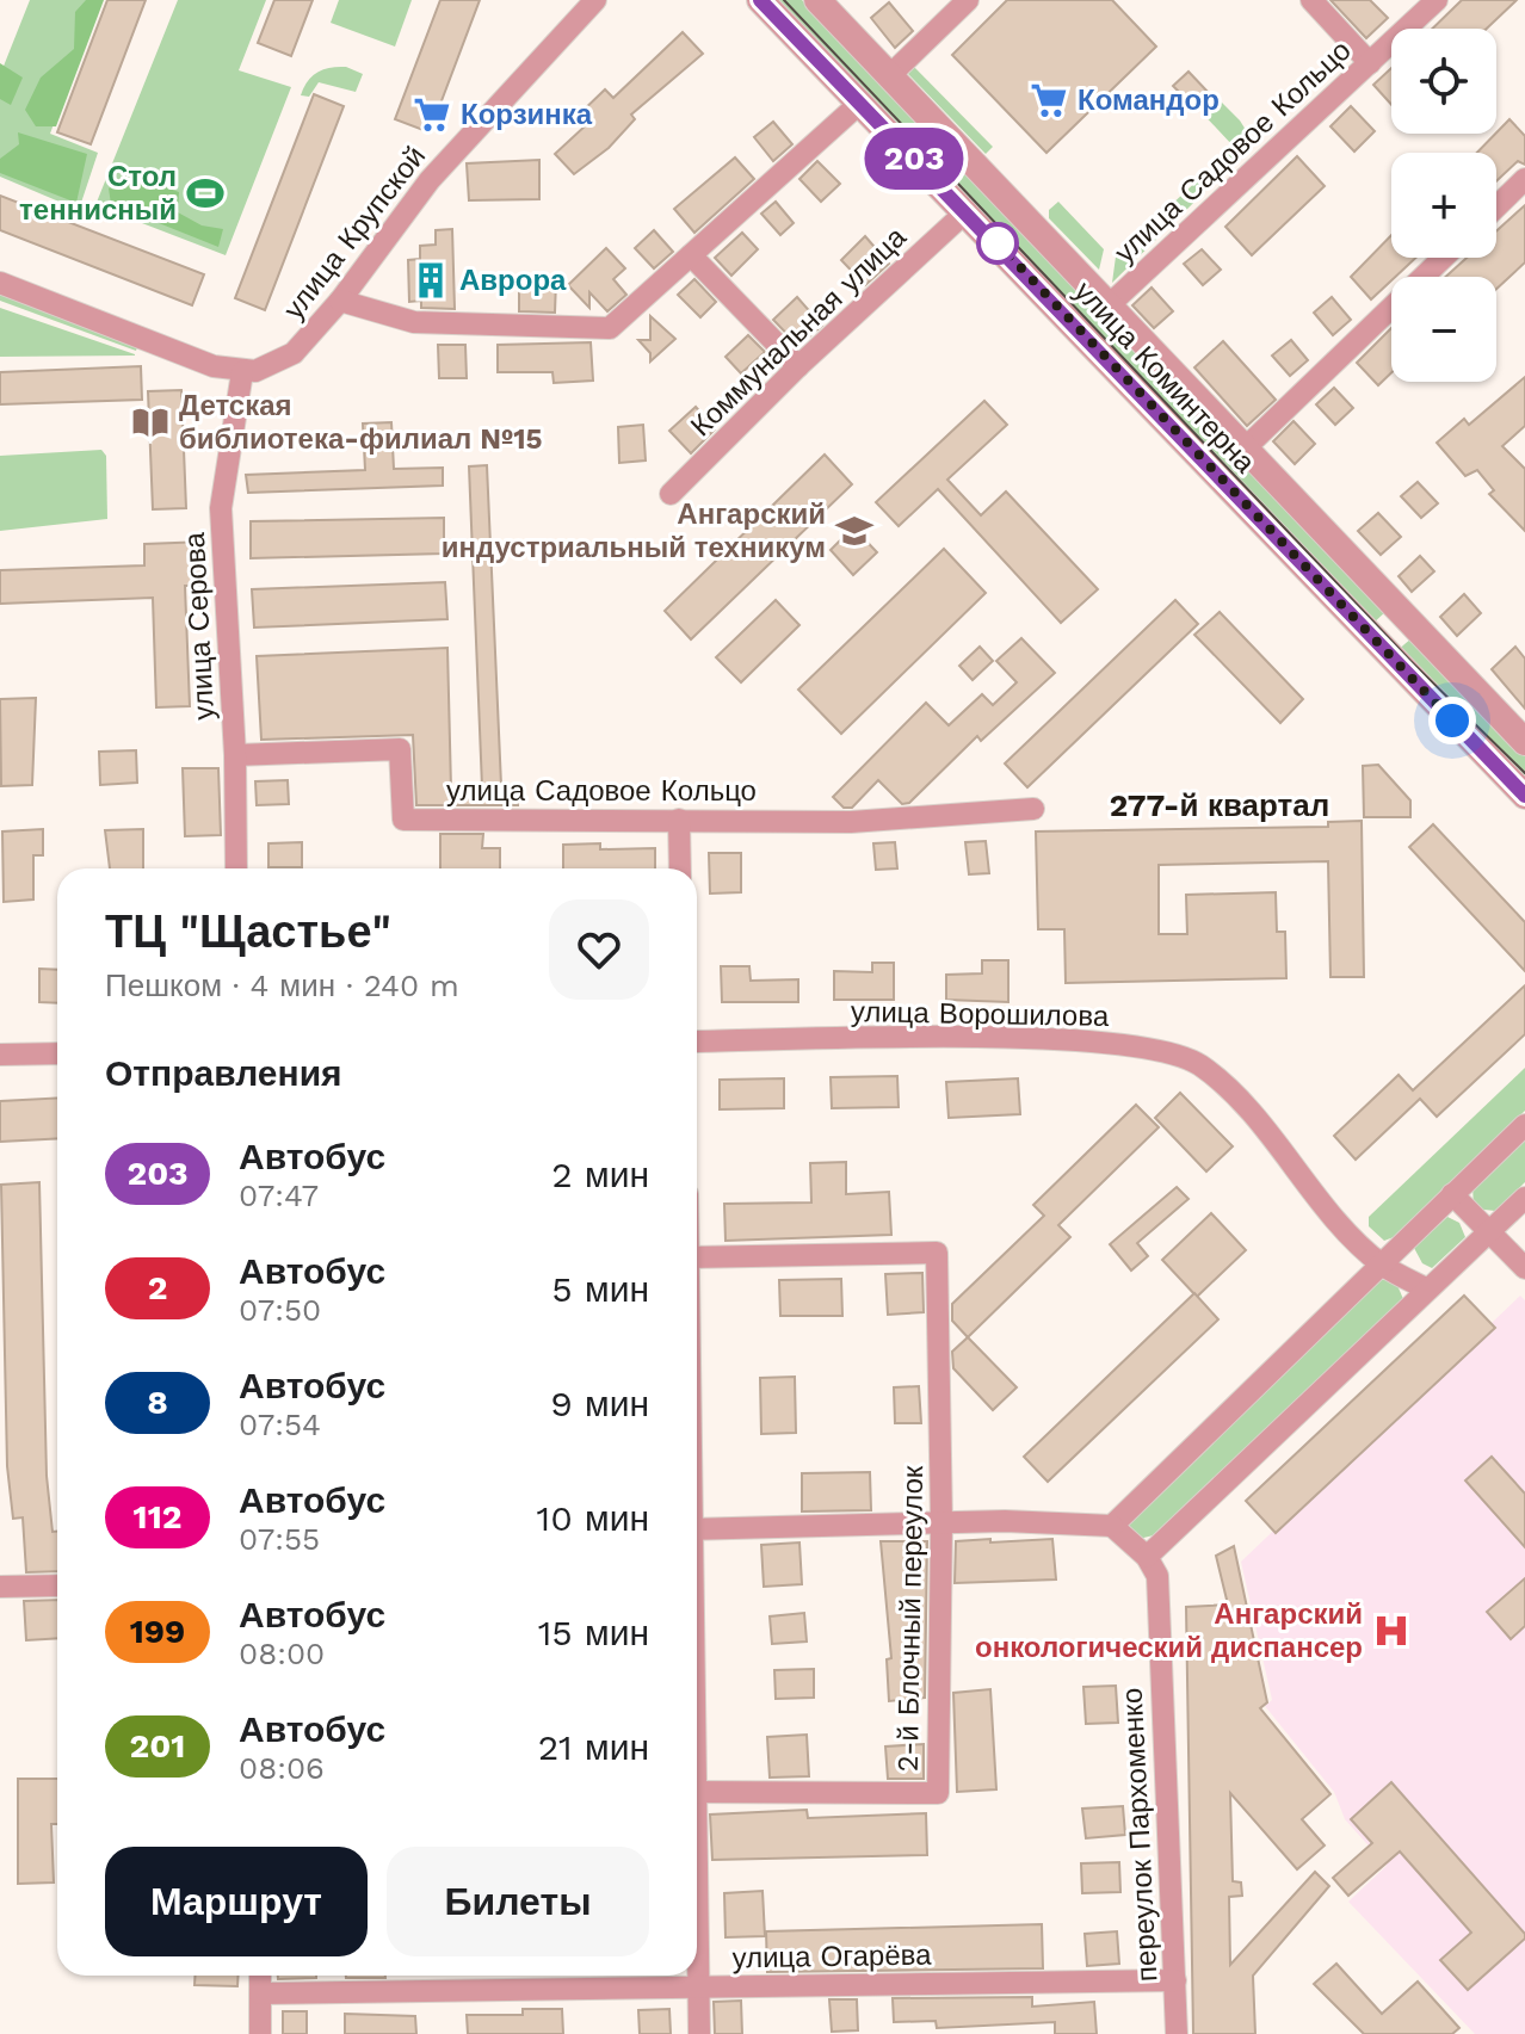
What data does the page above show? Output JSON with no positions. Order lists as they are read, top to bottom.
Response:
{
  "streets": {
    "street": [
      "улица Садовое Кольцо",
      "улица Крупской",
      "Коммунальная улица",
      "улица Коминтерна",
      "улица Серова",
      "улица Ворошилова",
      "2-й Блочный переулок",
      "переулок Пархоменко",
      "улица Огарёва"
    ]
  },
  "crossings": [
    ["улица Садовое Кольцо", "улица Коминтерна"],
    ["улица Садовое Кольцо", "улица Серова"],
    ["улица Крупской", "улица Серова"],
    ["Коммунальная улица", "улица Коминтерна"],
    ["переулок Пархоменко", "улица Огарёва"]
  ],
  "districts": ["277-й квартал"],
  "places": {
    "supermarket": ["Командор", "Корзинка"],
    "sports": ["Стол теннисный"],
    "building": ["Аврора"],
    "library": ["Детская библиотека-филиал №15"],
    "school or university": ["Ангарский индустриальный техникум"],
    "hospital": ["Ангарский онкологический диспансер"]
  },
  "lines": ["bus line 203"],
  "page": {
    "on_map": "203",
    "map_buttons": ["+", "−"],
    "heading": [
      ["ТЦ \"Щастье\"", "Пешком · 4 мин · 240 m"],
      "Отправления"
    ],
    "list": [
      {
        "mark": "203",
        "name": "Автобус",
        "note": "07:47",
        "value": "2 мин"
      },
      {
        "mark": "2",
        "name": "Автобус",
        "note": "07:50",
        "value": "5 мин"
      },
      {
        "mark": "8",
        "name": "Автобус",
        "note": "07:54",
        "value": "9 мин"
      },
      {
        "mark": "112",
        "name": "Автобус",
        "note": "07:55",
        "value": "10 мин"
      },
      {
        "mark": "199",
        "name": "Автобус",
        "note": "08:00",
        "value": "15 мин"
      },
      {
        "mark": "201",
        "name": "Автобус",
        "note": "08:06",
        "value": "21 мин"
      }
    ],
    "buttons": ["Маршрут", "Билеты"]
  }
}
